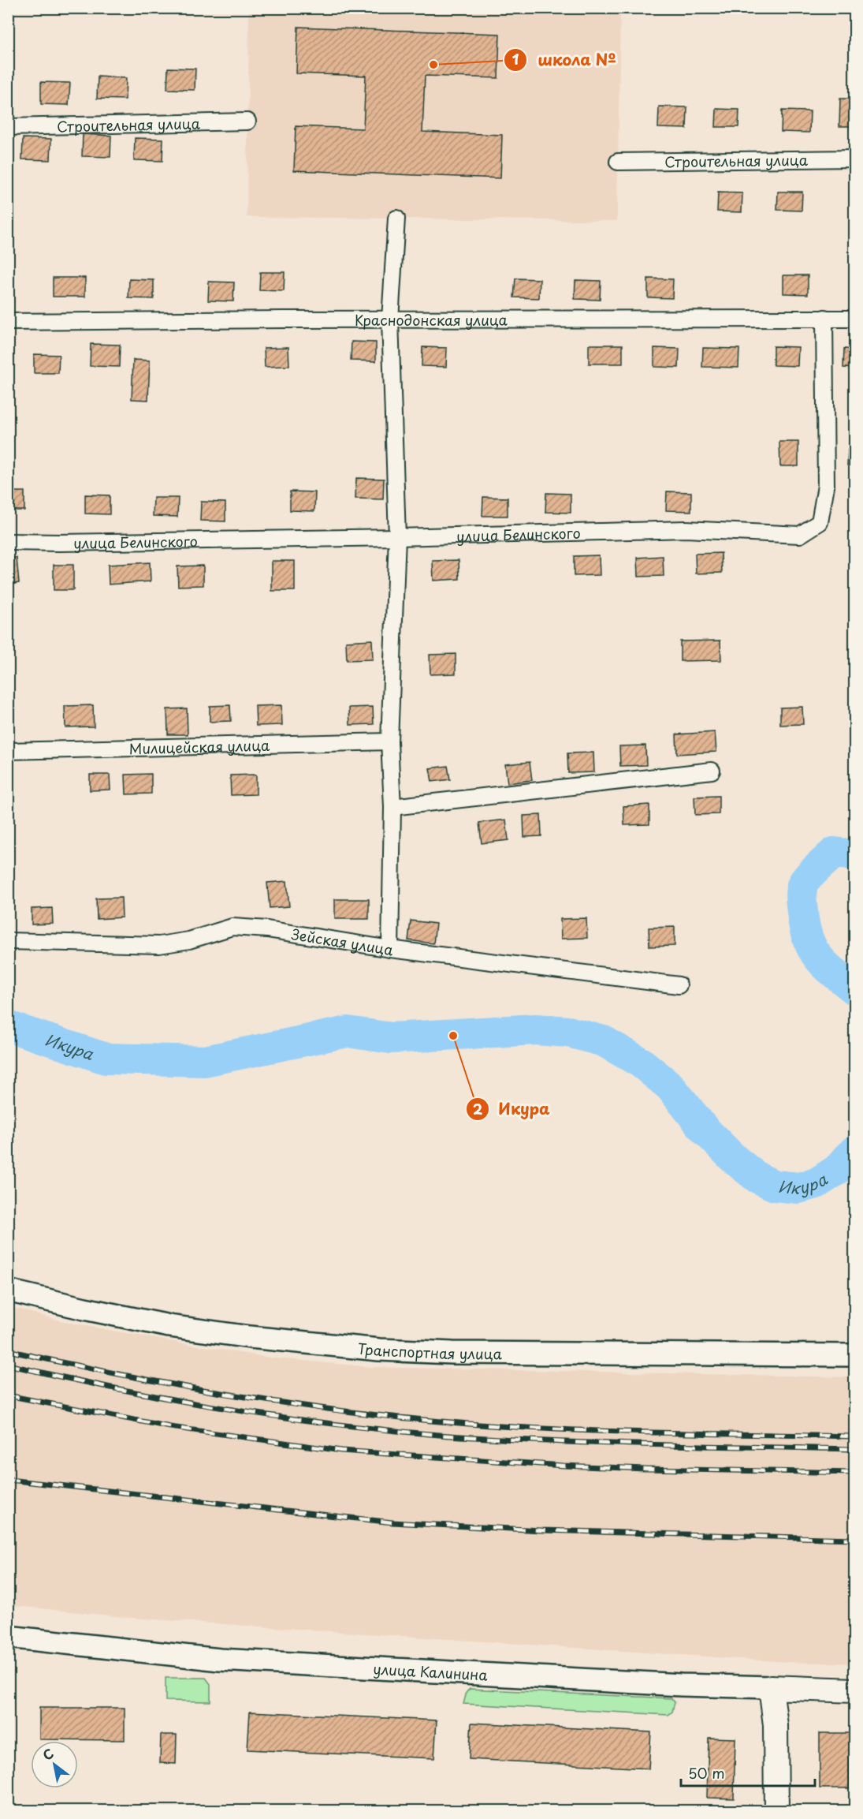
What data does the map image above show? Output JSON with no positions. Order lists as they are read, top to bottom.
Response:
{
  "streets": {
    "main road": ["Транспортная улица", "улица Калинина"],
    "street": [
      "Строительная улица",
      "Краснодонская улица",
      "улица Белинского",
      "Милицейская улица",
      "Зейская улица"
    ]
  },
  "crossings": [
    ["Краснодонская улица", "улица Белинского"]
  ],
  "water": ["Икура"],
  "places": ["школа №", "Икура"],
  "scale_bar": "50 m",
  "north": "top left"
}
